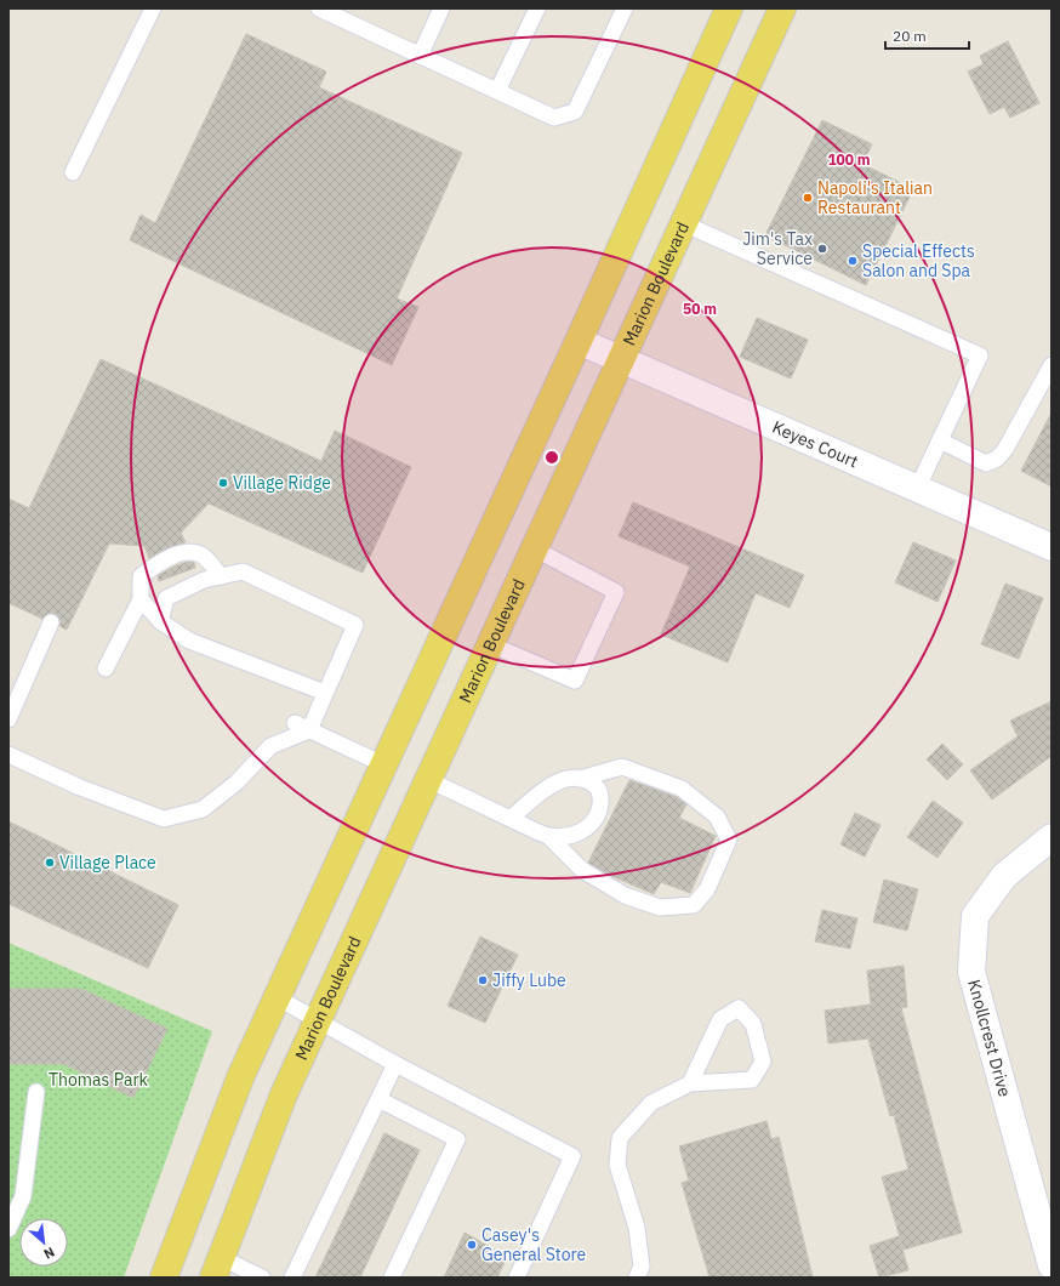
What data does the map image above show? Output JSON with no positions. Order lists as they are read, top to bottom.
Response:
{
  "streets": {
    "main road": ["Marion Boulevard"],
    "street": ["Keyes Court", "Knollcrest Drive"]
  },
  "crossings": [
    ["Marion Boulevard", "Keyes Court"]
  ],
  "parks": ["Thomas Park"],
  "places": [
    "Napoli's Italian Restaurant",
    "Jim's Tax Service",
    "Special Effects Salon and Spa",
    "Village Ridge",
    "Village Place",
    "Jiffy Lube",
    "Casey's General Store"
  ],
  "scale_bar": "20 m",
  "north": "bottom right",
  "rings": ["100 m", "50 m"]
}
